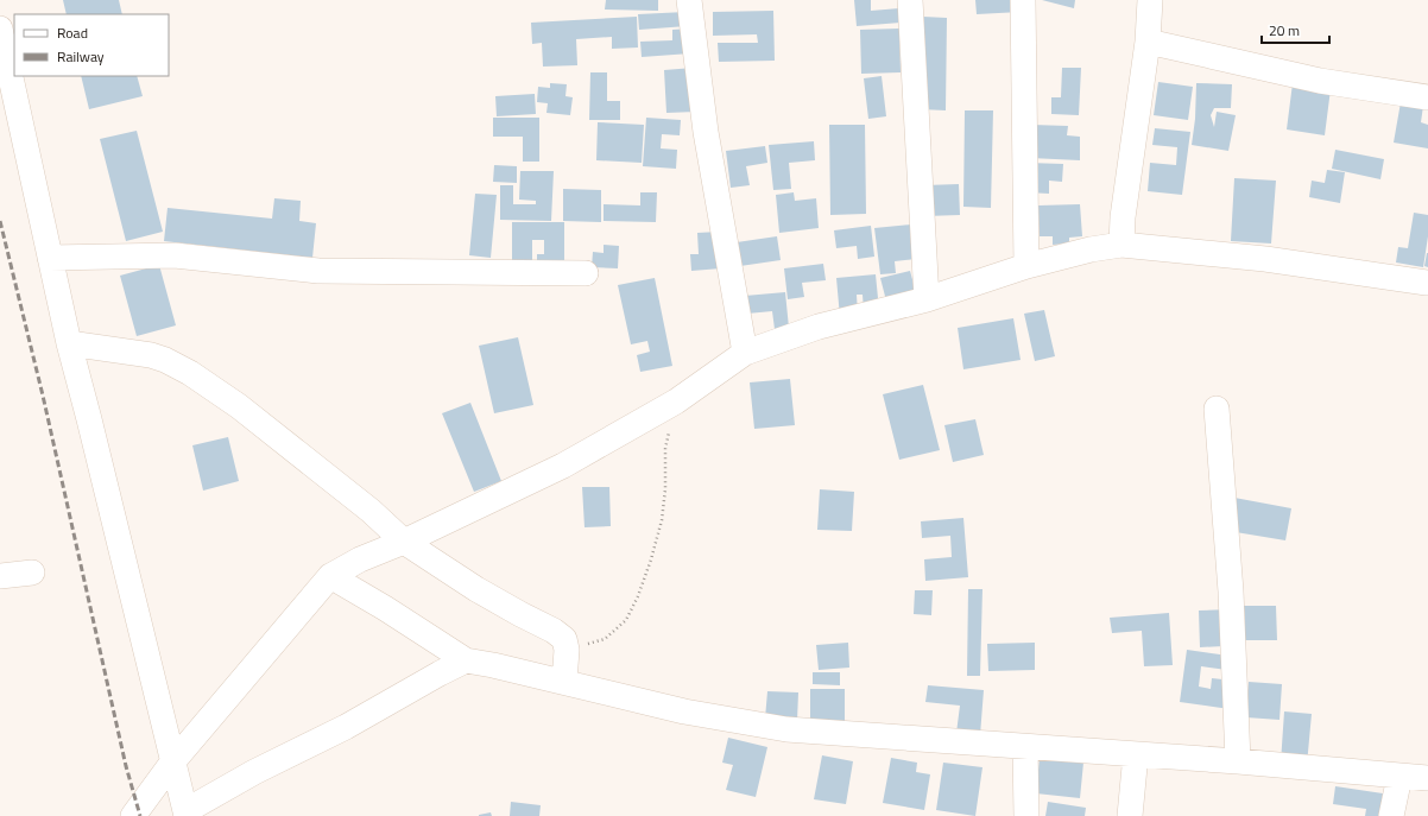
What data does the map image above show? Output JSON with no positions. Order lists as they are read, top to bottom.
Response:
{
  "legend": ["Road", "Railway"],
  "scale_bar": "20 m"
}
